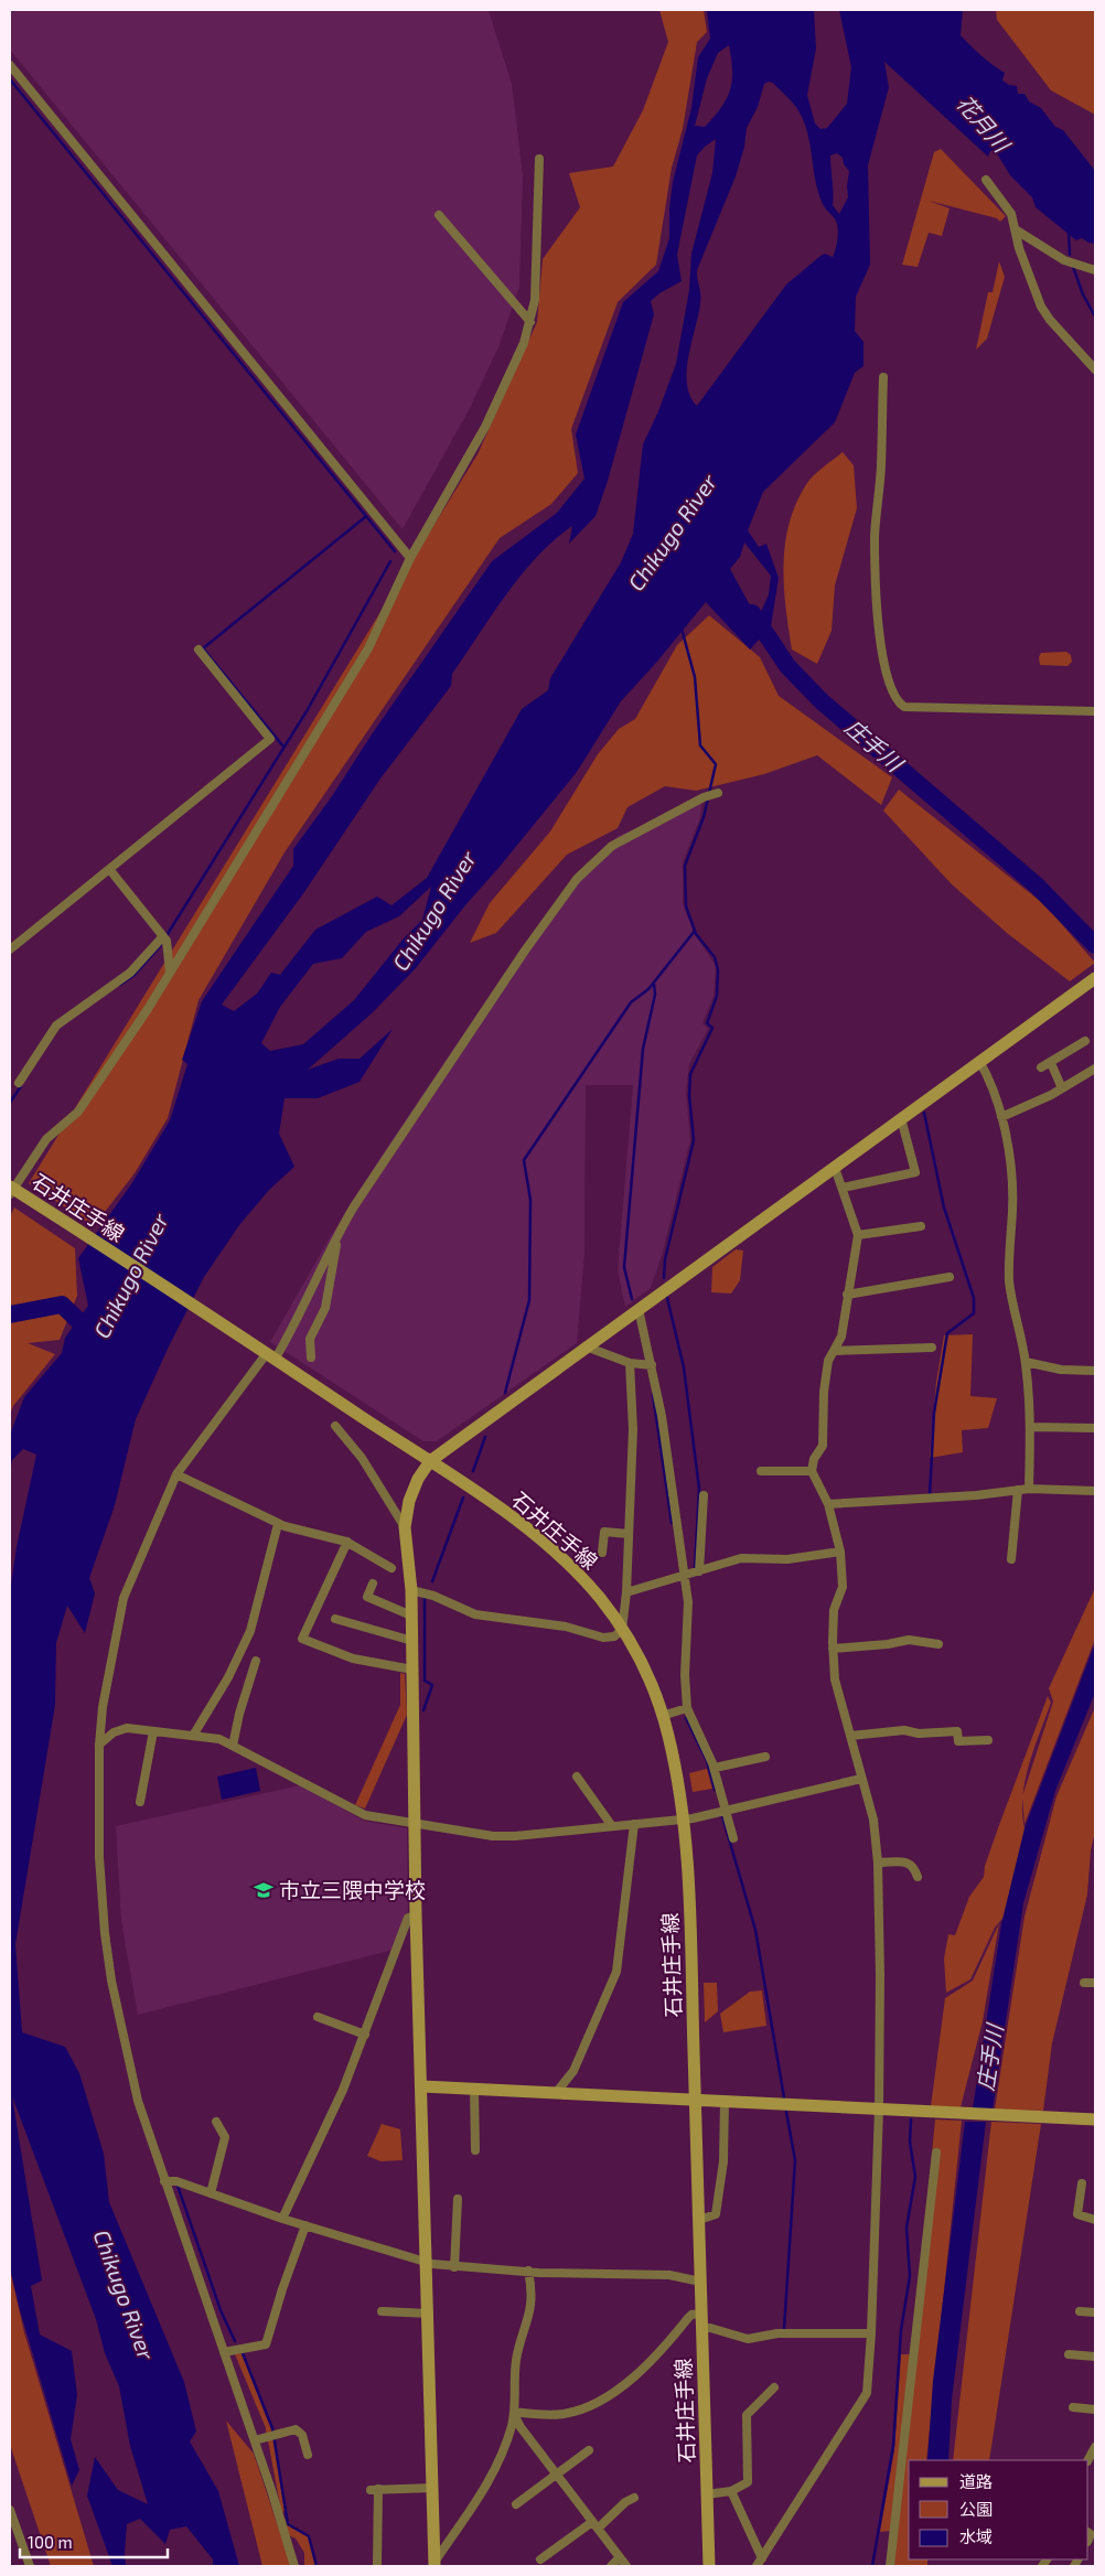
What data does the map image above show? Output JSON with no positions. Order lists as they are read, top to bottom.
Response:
{
  "streets": {
    "street": ["石井庄手線"]
  },
  "water": ["花月川", "Chikugo River", "庄手川"],
  "places": {
    "school or university": ["市立三隈中学校"]
  },
  "legend": ["道路", "公園", "水域"],
  "scale_bar": "100 m"
}
